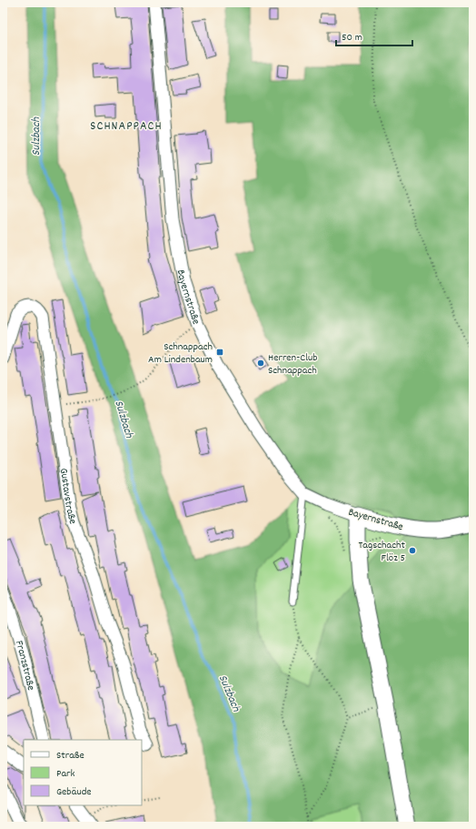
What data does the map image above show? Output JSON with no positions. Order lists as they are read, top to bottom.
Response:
{
  "streets": {
    "street": ["Bayernstraße", "Gustavstraße", "Franzstraße"]
  },
  "districts": ["SCHNAPPACH"],
  "water": ["Sulzbach"],
  "places": {
    "transit": ["Schnappach Am Lindenbaum"],
    "other": ["Herren-Club Schnappach", "Tagschacht Flöz 5"]
  },
  "legend": ["Straße", "Park", "Gebäude"],
  "scale_bar": "50 m"
}
